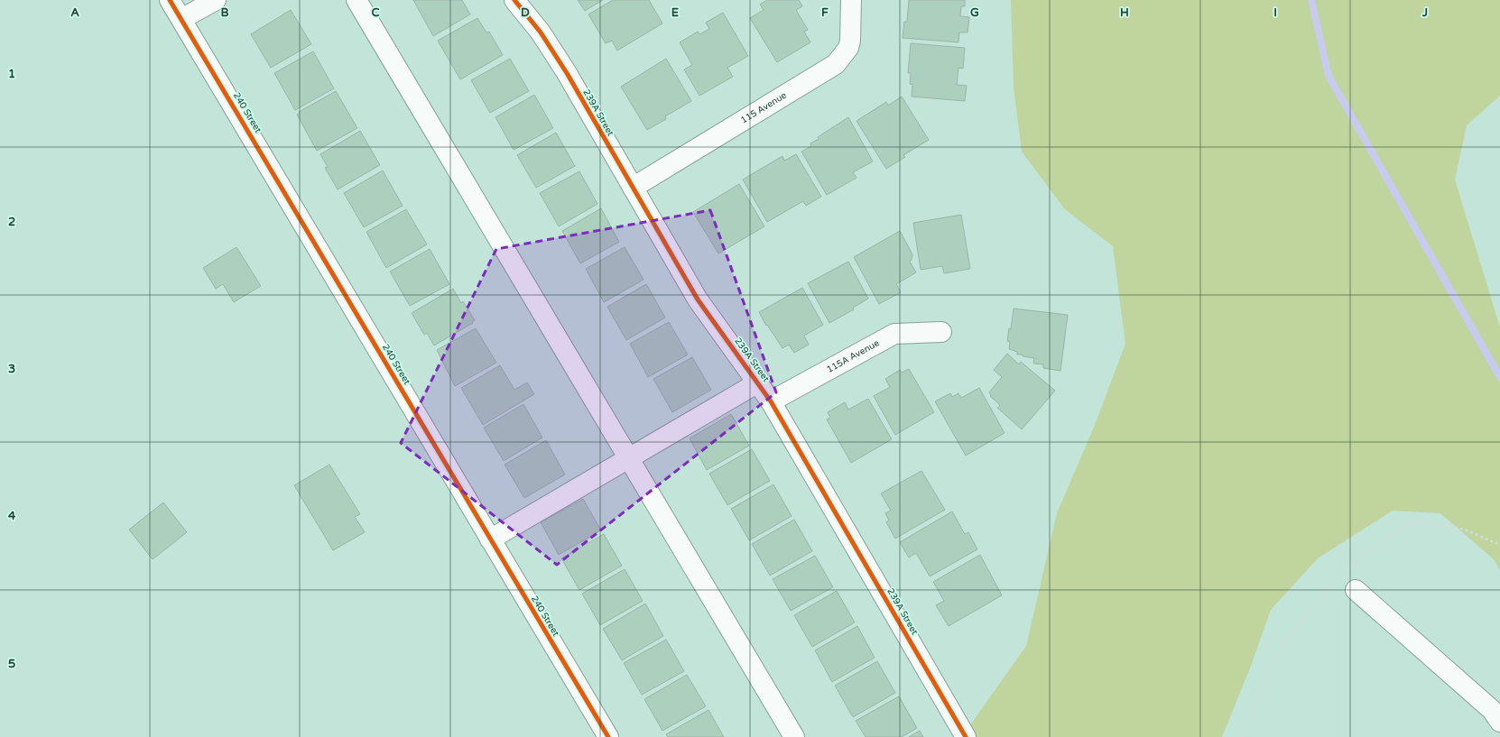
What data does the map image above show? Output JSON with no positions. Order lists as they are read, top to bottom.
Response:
{
  "streets": {
    "street": [
      "115 Avenue",
      "240 Street",
      "239A Street",
      "115A Avenue"
    ]
  },
  "crossings": [
    ["115 Avenue", "239A Street"],
    ["239A Street", "115A Avenue"]
  ],
  "grid": {
    "columns": [
      "A",
      "B",
      "C",
      "D",
      "E",
      "F",
      "G",
      "H",
      "I",
      "J"
    ],
    "rows": [
      "1",
      "2",
      "3",
      "4",
      "5"
    ]
  }
}
